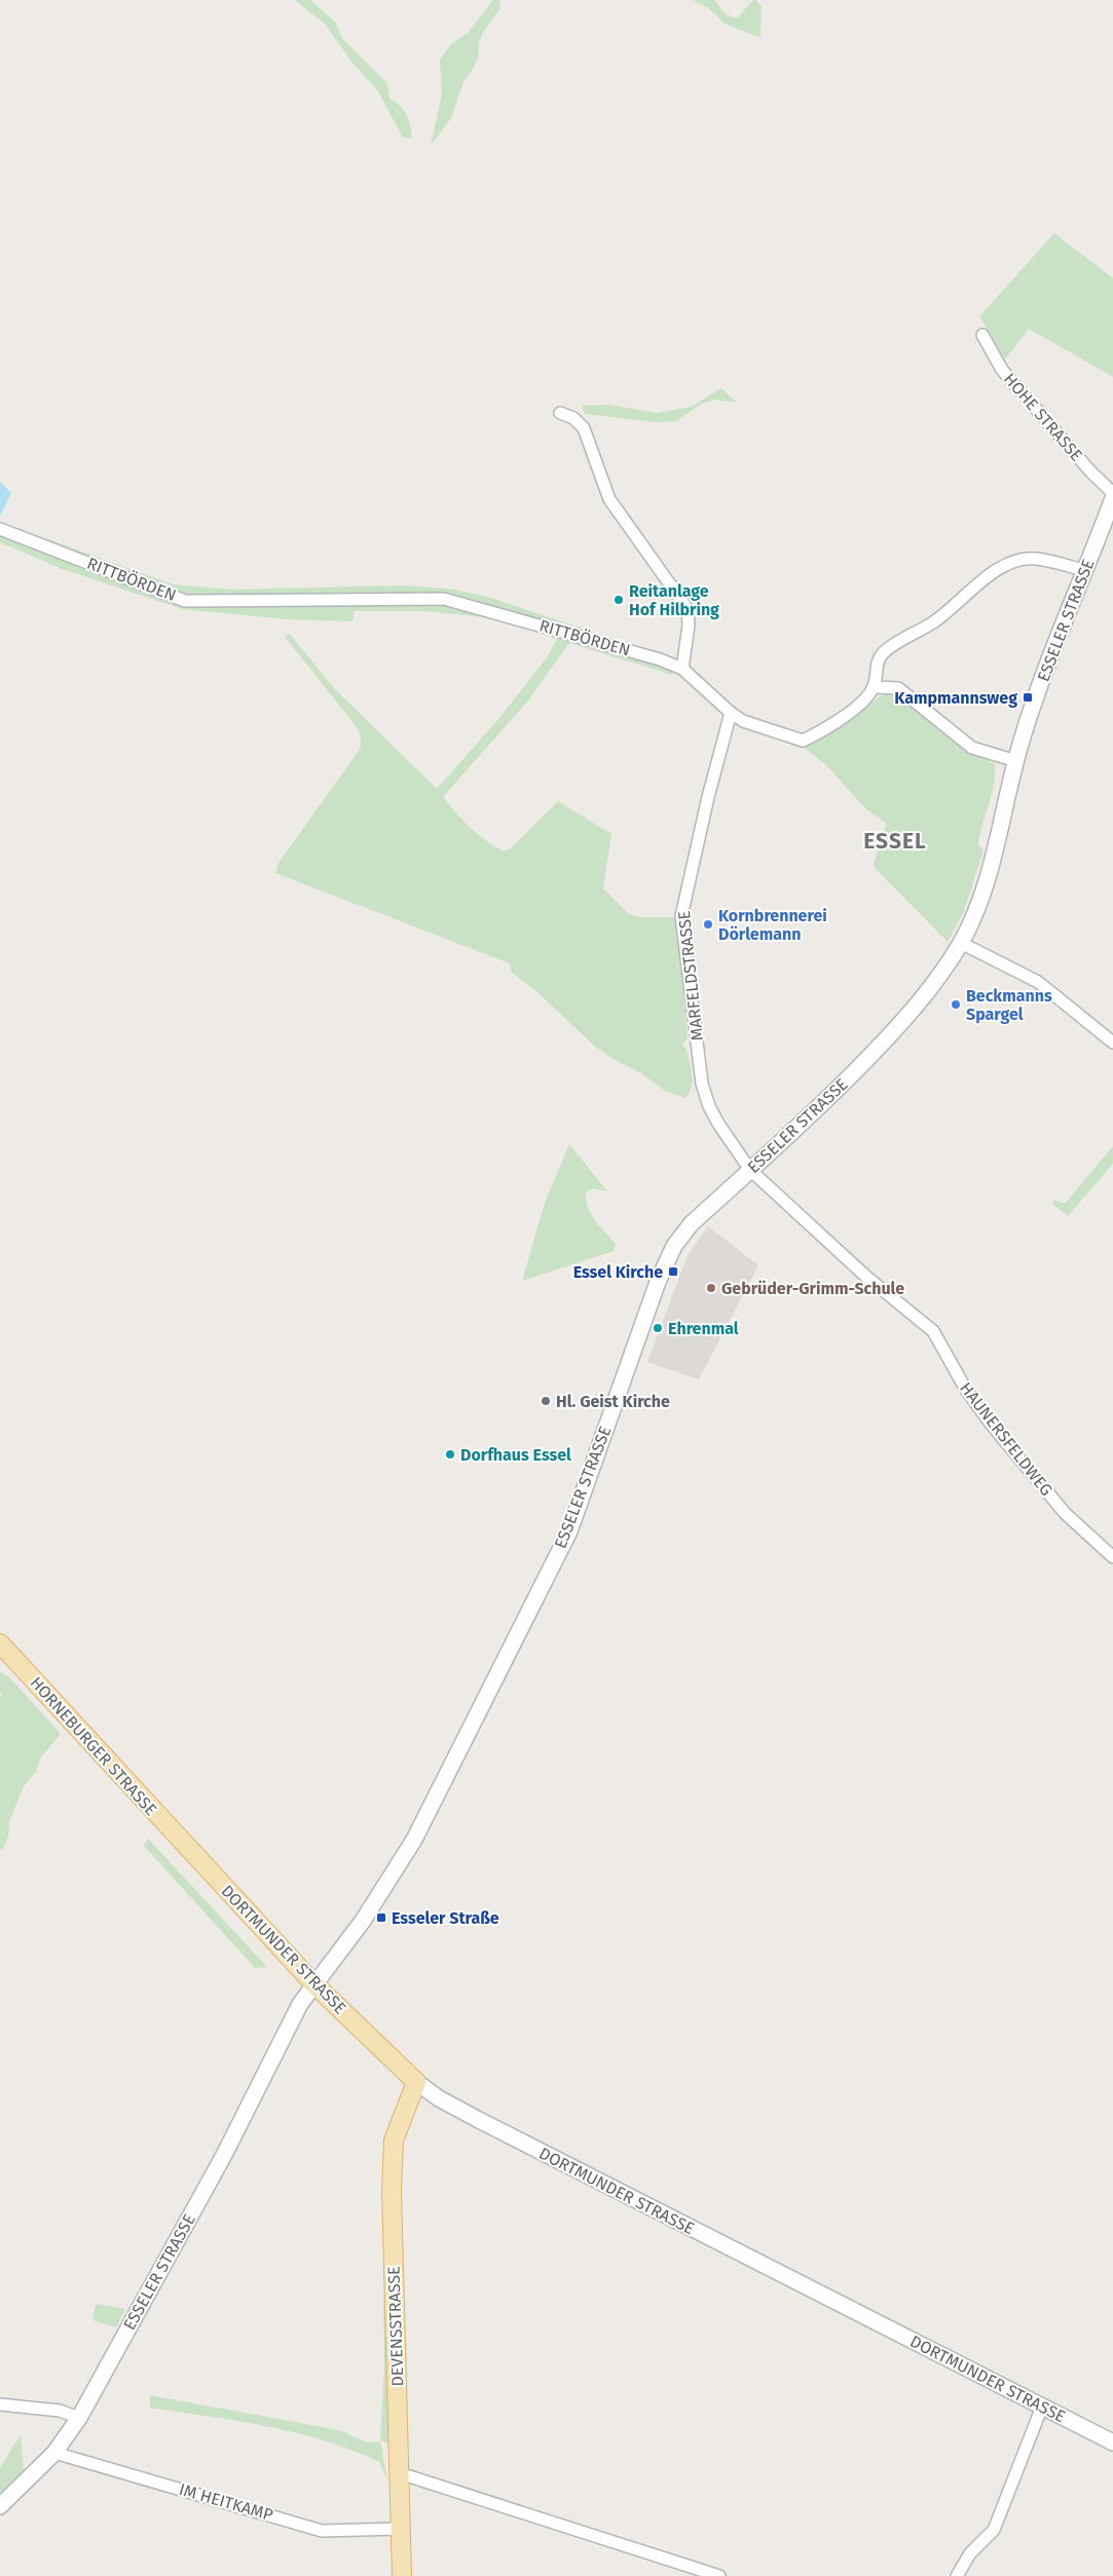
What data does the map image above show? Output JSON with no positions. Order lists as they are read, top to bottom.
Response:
{
  "streets": {
    "main road": [
      "ESSELER STRASSE",
      "HORNEBURGER STRASSE",
      "DORTMUNDER STRASSE",
      "DEVENSSTRASSE"
    ],
    "street": [
      "HOHE STRASSE",
      "RITTBÖRDEN",
      "MARFELDSTRASSE",
      "HAUNERSFELDWEG",
      "IM HEITKAMP"
    ]
  },
  "crossings": [
    ["RITTBÖRDEN", "MARFELDSTRASSE"],
    ["ESSELER STRASSE", "MARFELDSTRASSE"],
    ["ESSELER STRASSE", "HAUNERSFELDWEG"],
    ["ESSELER STRASSE", "DORTMUNDER STRASSE"],
    ["ESSELER STRASSE", "IM HEITKAMP"],
    ["MARFELDSTRASSE", "HAUNERSFELDWEG"],
    ["HORNEBURGER STRASSE", "DORTMUNDER STRASSE"],
    ["DORTMUNDER STRASSE", "DEVENSSTRASSE"],
    ["DEVENSSTRASSE", "IM HEITKAMP"]
  ],
  "districts": ["ESSEL"],
  "places": {
    "other": [
      "Reitanlage Hof Hilbring",
      "Kornbrennerei Dörlemann",
      "Beckmanns Spargel",
      "Gebrüder-Grimm-Schule",
      "Ehrenmal",
      "Hl. Geist Kirche",
      "Dorfhaus Essel"
    ],
    "transit": ["Kampmannsweg", "Essel Kirche", "Esseler Straße"]
  }
}
